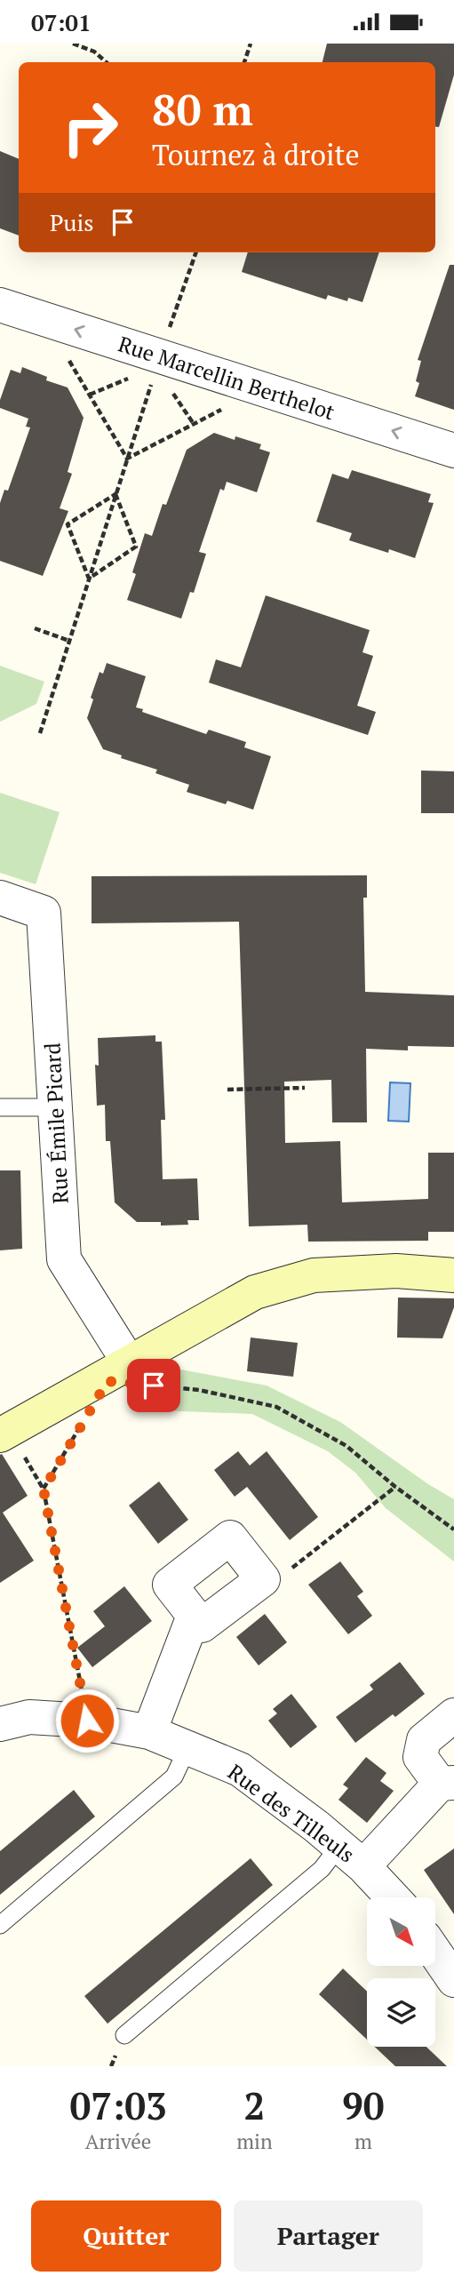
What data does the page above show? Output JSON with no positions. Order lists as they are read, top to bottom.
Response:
{
  "streets": {
    "street": ["Rue Marcellin Berthelot", "Rue Émile Picard", "Rue des Tilleuls"]
  },
  "one_way": ["Rue Marcellin Berthelot"],
  "north": "bottom right",
  "page": {
    "status": "07:01",
    "turn": ["80 m", "Tournez à droite"],
    "then": "Puis",
    "eta": [
      "07:03",
      "Arrivée",
      "2",
      "min",
      "90",
      "m"
    ],
    "buttons": ["Quitter", "Partager"]
  }
}
